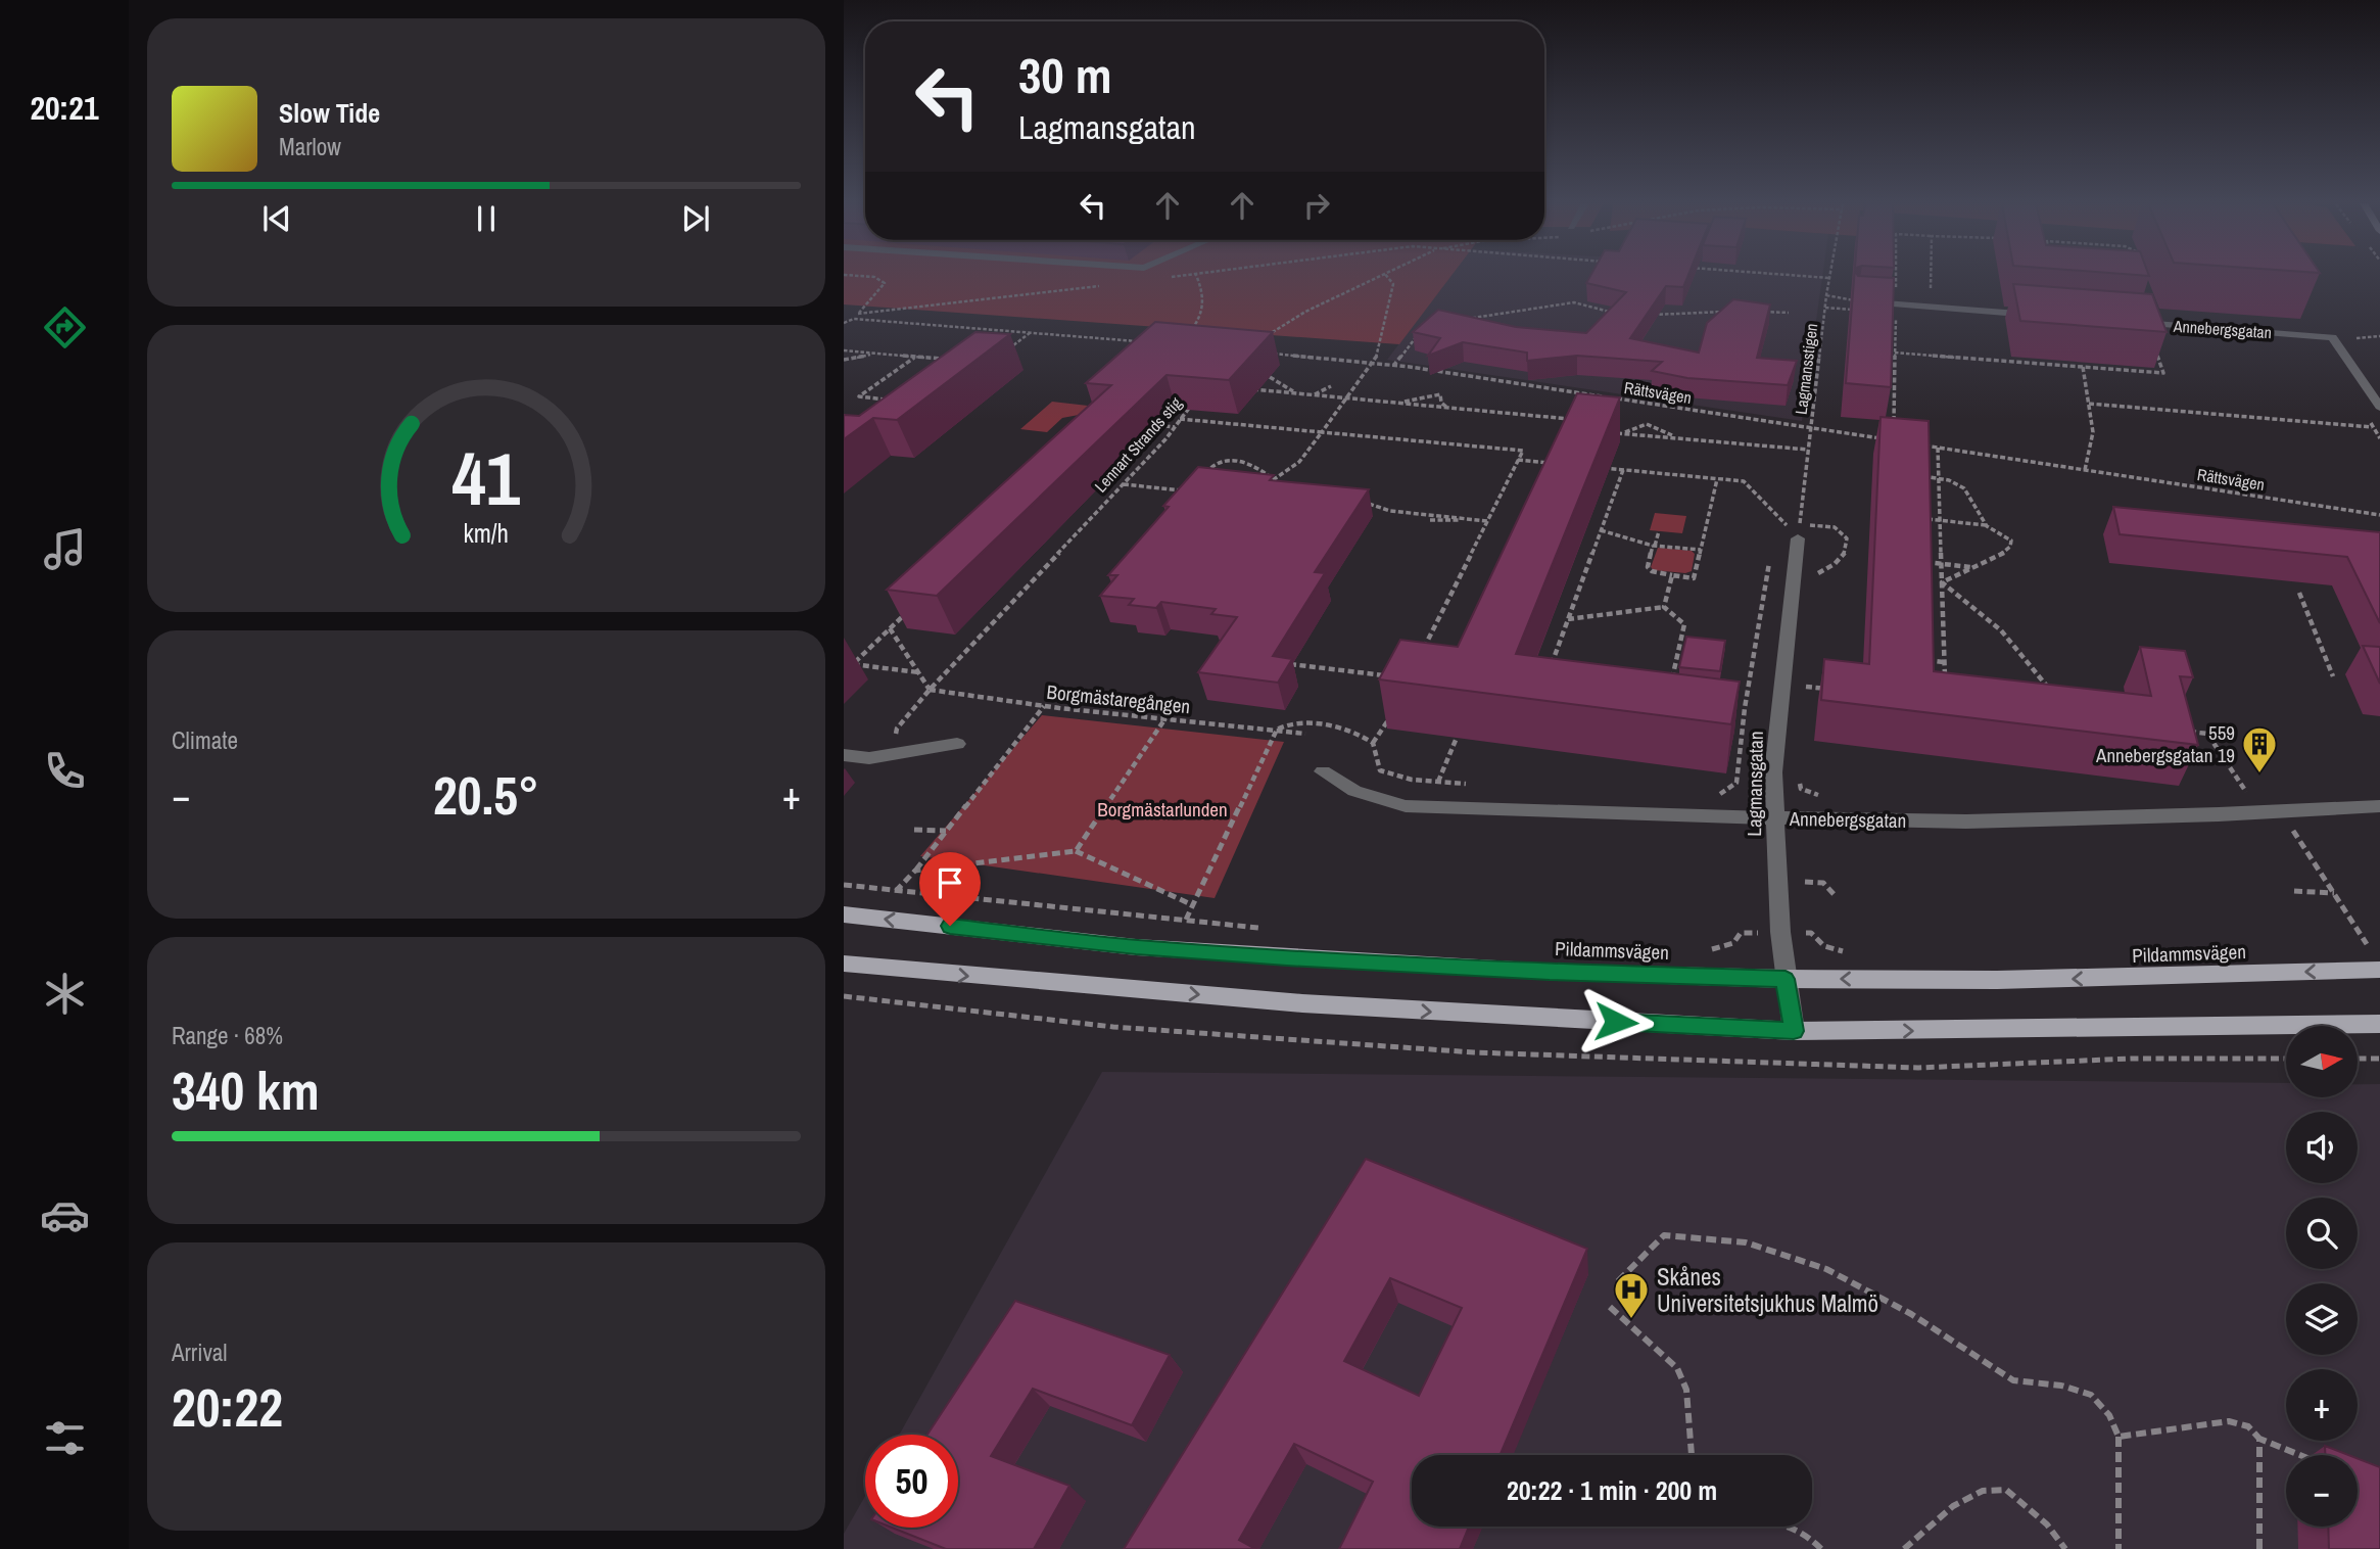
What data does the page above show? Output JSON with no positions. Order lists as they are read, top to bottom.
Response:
{
  "streets": {
    "main road": ["Pildammsvägen"],
    "street": ["Annebergsgatan", "Lagmansgatan"],
    "path": [
      "Lagmansstigen",
      "Rättsvägen",
      "Lennart Strands stig",
      "Borgmästaregången"
    ]
  },
  "crossings": [
    ["Annebergsgatan", "Lagmansgatan"],
    ["Lagmansstigen", "Rättsvägen"],
    ["Lagmansstigen", "Lagmansgatan"],
    ["Lennart Strands stig", "Borgmästaregången"],
    ["Lagmansgatan", "Pildammsvägen"]
  ],
  "parks": ["Borgmästarlunden"],
  "places": {
    "building": ["559 Annebergsgatan 19"],
    "hospital": ["Skånes Universitetsjukhus Malmö"]
  },
  "north": "right",
  "page": {
    "tabs": "20:21",
    "turn": ["30 m", "Lagmansgatan"],
    "song": ["Slow Tide", "Marlow"],
    "tile": [
      "Climate",
      ["Range · 68%", "340 km"],
      ["Arrival", "20:22"]
    ],
    "heat": ["−", "20.5°", "+"],
    "map_buttons": ["+", "−"],
    "limit": "50",
    "trip": "20:22 · 1 min · 200 m",
    "gauge": ["41", "km/h"]
  }
}
